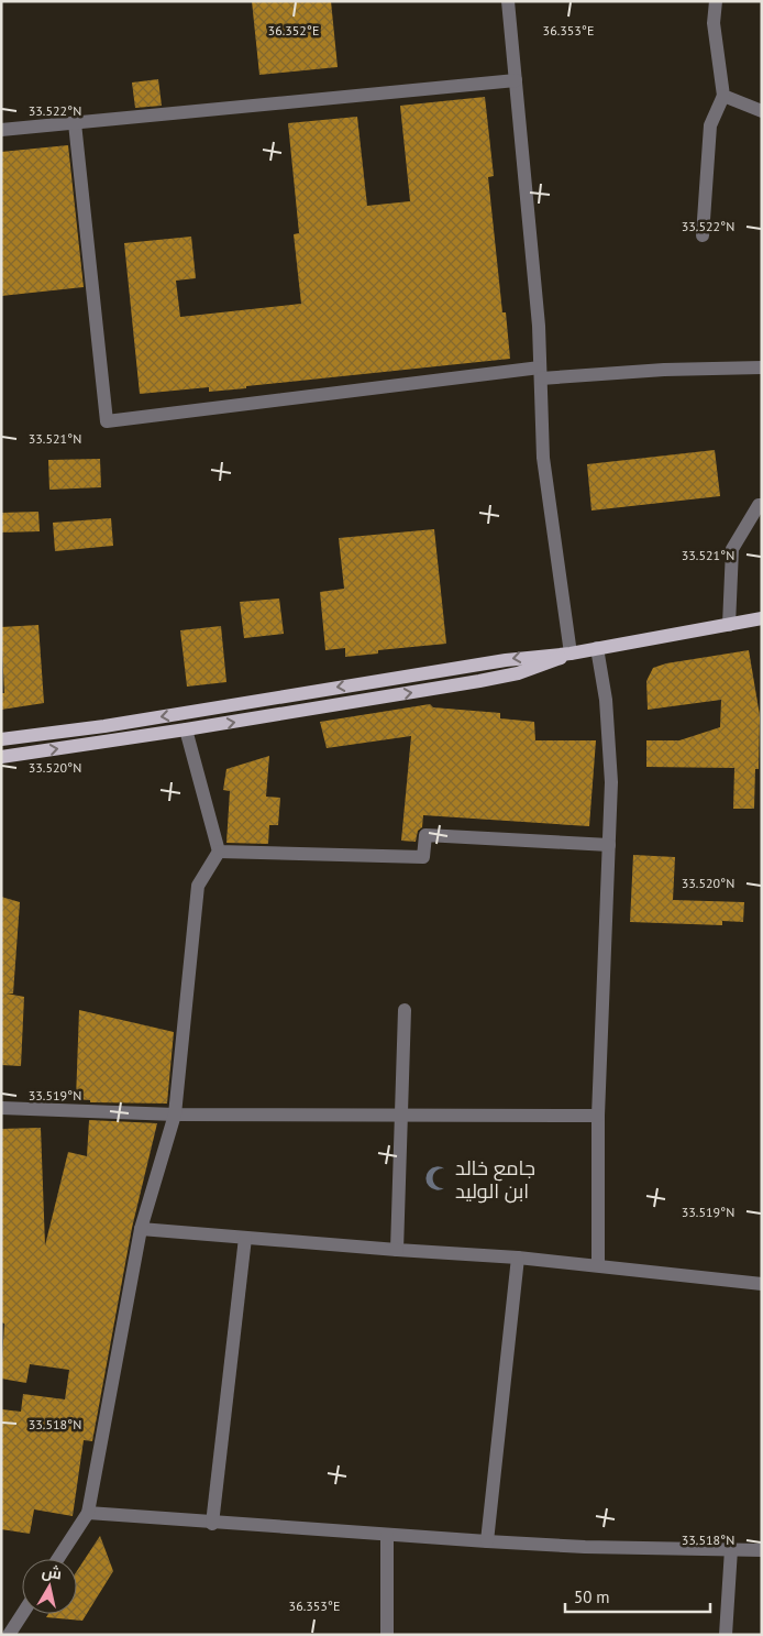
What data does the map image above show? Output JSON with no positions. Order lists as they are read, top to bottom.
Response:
{
  "places": {
    "mosque": ["جامع خالد ابن الوليد"]
  },
  "scale_bar": "50 m",
  "north": "top",
  "coordinates": [
    "36.352°E",
    "36.353°E",
    "33.522°N",
    "33.521°N",
    "33.520°N",
    "33.519°N",
    "33.518°N"
  ]
}
